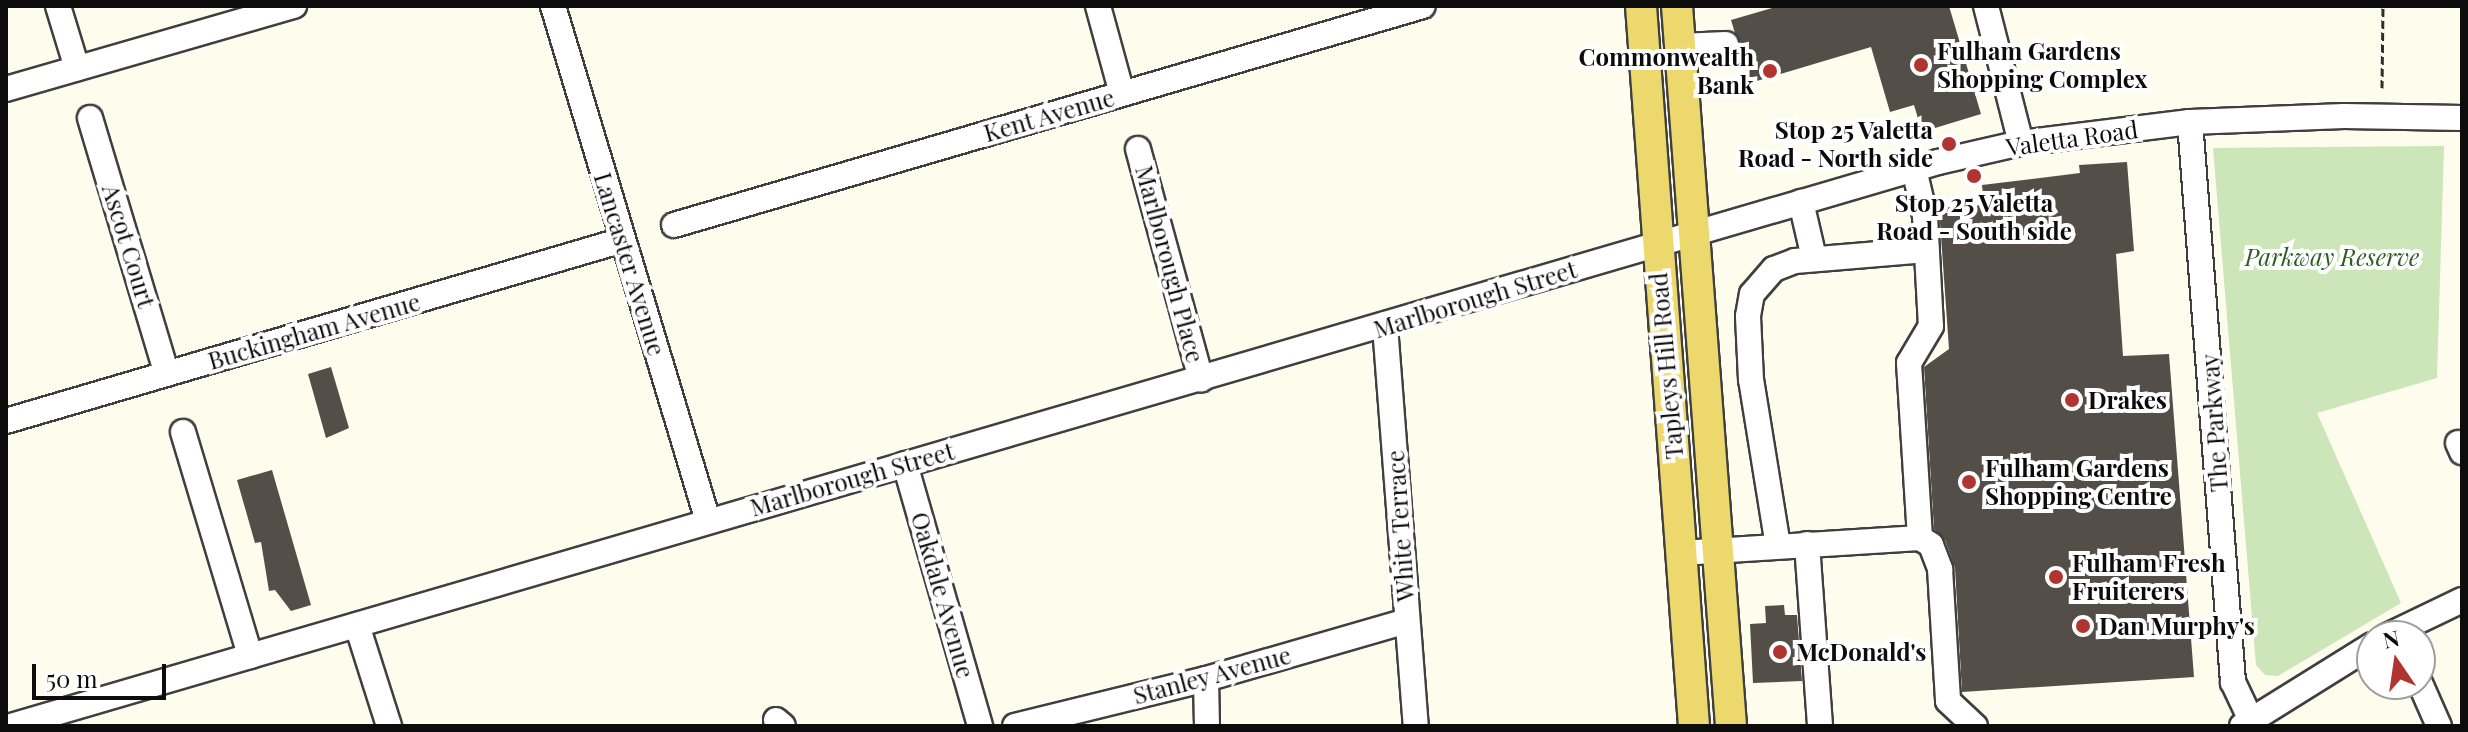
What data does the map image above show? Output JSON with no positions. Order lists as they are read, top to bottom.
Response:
{
  "streets": {
    "main road": ["Tapleys Hill Road"],
    "street": [
      "Kent Avenue",
      "Valetta Road",
      "Ascot Court",
      "Lancaster Avenue",
      "Marlborough Place",
      "Marlborough Street",
      "Buckingham Avenue",
      "The Parkway",
      "White Terrace",
      "Oakdale Avenue",
      "Stanley Avenue"
    ]
  },
  "crossings": [
    ["Valetta Road", "Marlborough Street"],
    ["Valetta Road", "Tapleys Hill Road"],
    ["Valetta Road", "The Parkway"],
    ["Ascot Court", "Buckingham Avenue"],
    ["Lancaster Avenue", "Marlborough Street"],
    ["Lancaster Avenue", "Buckingham Avenue"],
    ["Marlborough Place", "Marlborough Street"],
    ["Marlborough Street", "Tapleys Hill Road"],
    ["Marlborough Street", "White Terrace"],
    ["Marlborough Street", "Oakdale Avenue"],
    ["White Terrace", "Stanley Avenue"]
  ],
  "parks": ["Parkway Reserve"],
  "places": [
    "Fulham Gardens Shopping Complex",
    "Commonwealth Bank",
    "Stop 25 Valetta Road - North side",
    "Stop 25 Valetta Road - South side",
    "Drakes",
    "Fulham Gardens Shopping Centre",
    "Fulham Fresh Fruiterers",
    "Dan Murphy's",
    "McDonald's"
  ],
  "scale_bar": "50 m",
  "north": "top"
}
